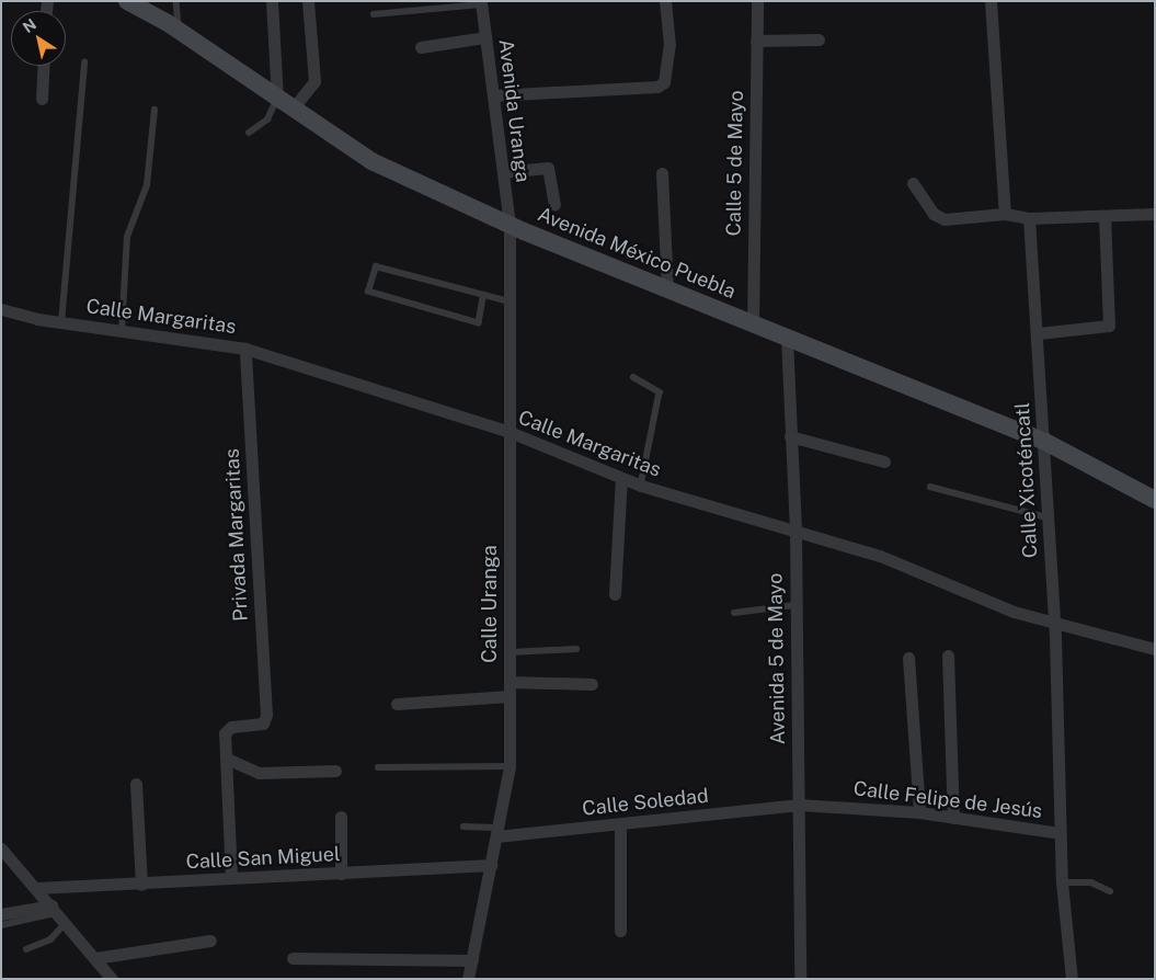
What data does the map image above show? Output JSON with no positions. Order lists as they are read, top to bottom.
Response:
{
  "streets": {
    "main road": ["Avenida México Puebla"],
    "street": [
      "Avenida Uranga",
      "Calle 5 de Mayo",
      "Calle Margaritas",
      "Calle Xicoténcatl",
      "Privada Margaritas",
      "Calle Uranga",
      "Avenida 5 de Mayo",
      "Calle Felipe de Jesús",
      "Calle Soledad",
      "Calle San Miguel"
    ]
  },
  "crossings": [
    ["Avenida Uranga", "Avenida México Puebla"],
    ["Avenida Uranga", "Calle Uranga"],
    ["Calle 5 de Mayo", "Avenida México Puebla"],
    ["Avenida México Puebla", "Calle Xicoténcatl"],
    ["Avenida México Puebla", "Calle Uranga"],
    ["Avenida México Puebla", "Avenida 5 de Mayo"],
    ["Calle Margaritas", "Calle Xicoténcatl"],
    ["Calle Margaritas", "Privada Margaritas"],
    ["Calle Margaritas", "Calle Uranga"],
    ["Calle Margaritas", "Avenida 5 de Mayo"],
    ["Calle Xicoténcatl", "Calle Felipe de Jesús"],
    ["Calle Uranga", "Calle Soledad"],
    ["Calle Uranga", "Calle San Miguel"],
    ["Avenida 5 de Mayo", "Calle Felipe de Jesús"],
    ["Avenida 5 de Mayo", "Calle Soledad"],
    ["Calle Felipe de Jesús", "Calle Soledad"]
  ],
  "north": "top left"
}
